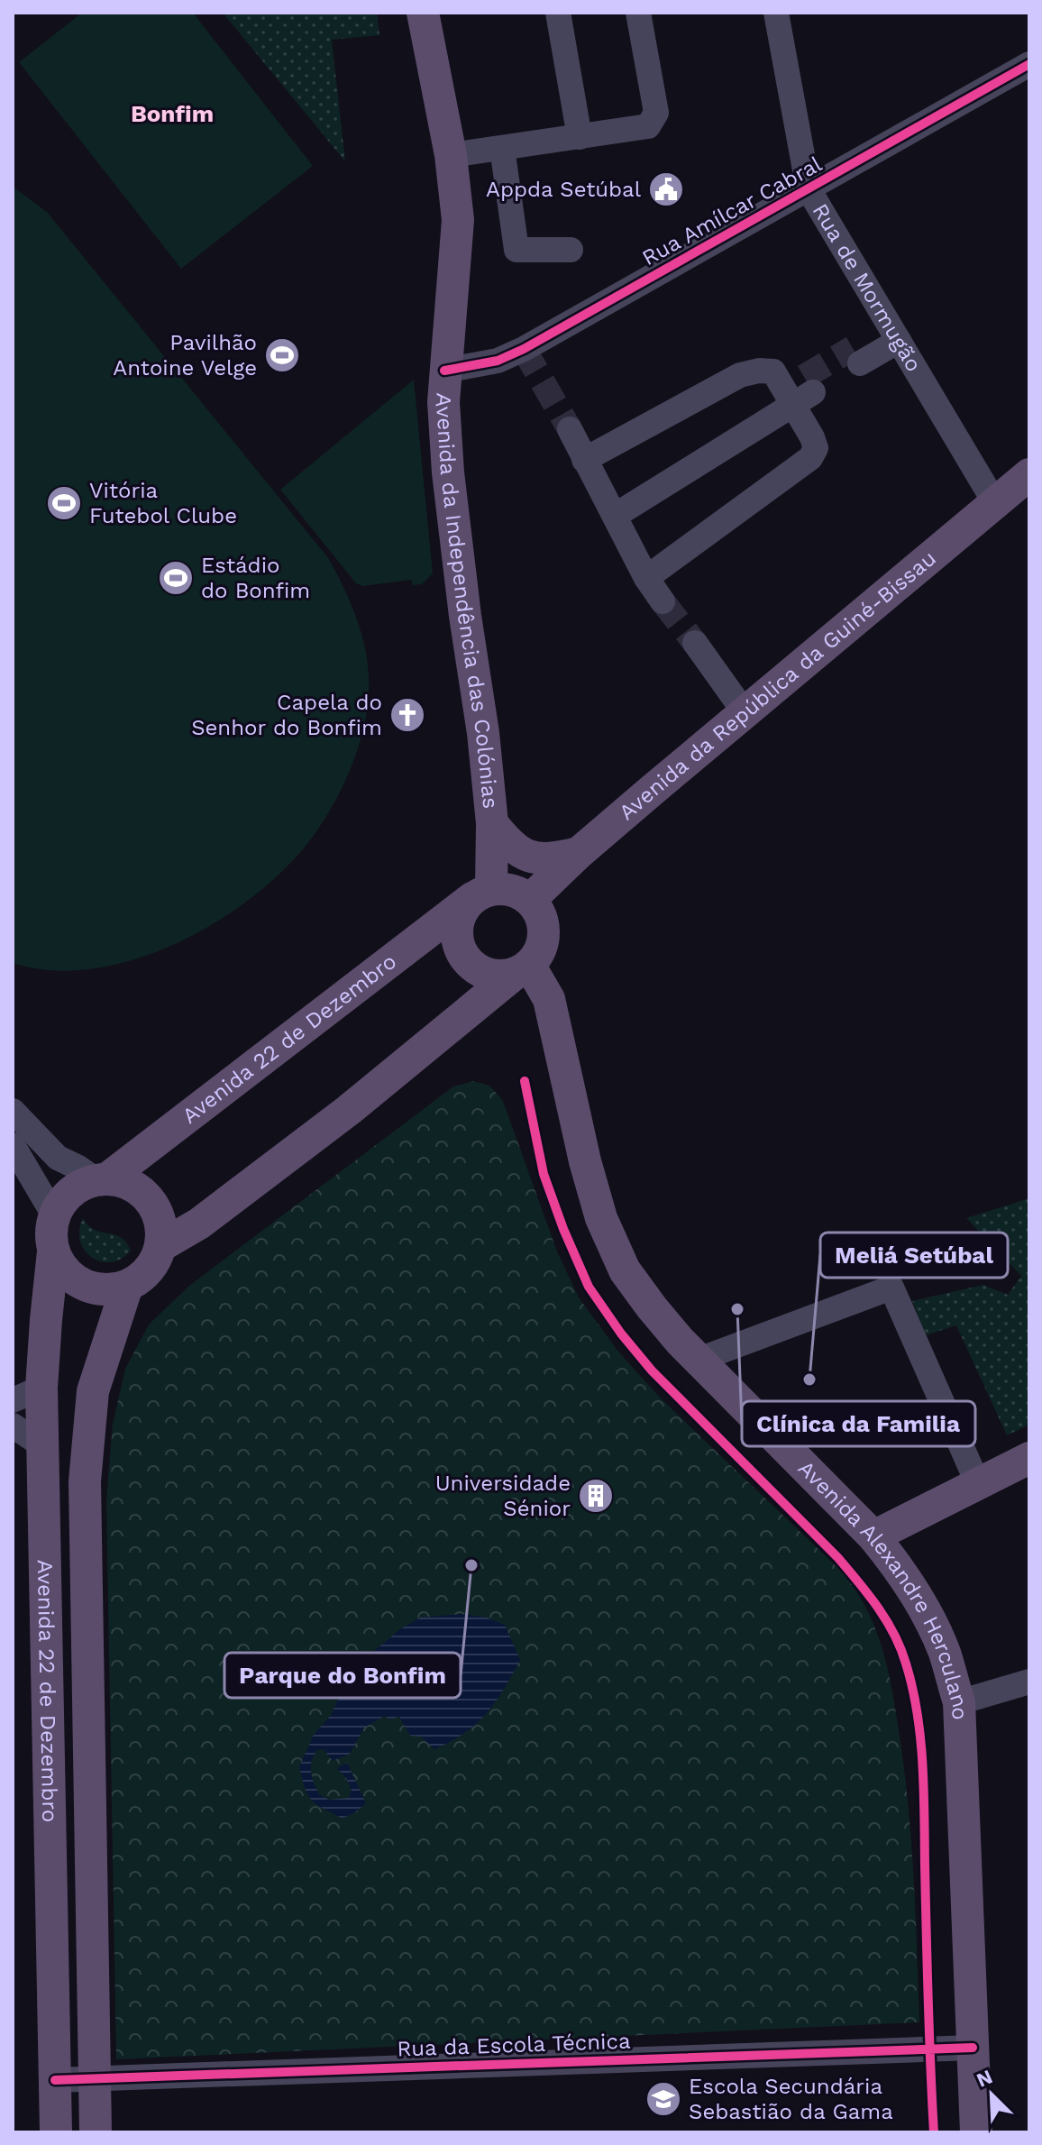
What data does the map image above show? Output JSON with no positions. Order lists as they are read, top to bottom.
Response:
{
  "streets": {
    "main road": [
      "Avenida da Independência das Colónias",
      "Avenida da República da Guiné-Bissau",
      "Avenida 22 de Dezembro",
      "Avenida Alexandre Herculano"
    ],
    "street": ["Rua Amílcar Cabral", "Rua de Mormugão", "Rua da Escola Técnica"]
  },
  "crossings": [
    ["Rua Amílcar Cabral", "Rua de Mormugão"],
    ["Rua Amílcar Cabral", "Avenida da Independência das Colónias"],
    ["Rua de Mormugão", "Avenida da República da Guiné-Bissau"],
    ["Avenida da Independência das Colónias", "Avenida da República da Guiné-Bissau"],
    ["Avenida da Independência das Colónias", "Avenida 22 de Dezembro"],
    ["Avenida da Independência das Colónias", "Avenida Alexandre Herculano"],
    ["Avenida da República da Guiné-Bissau", "Avenida 22 de Dezembro"],
    ["Avenida da República da Guiné-Bissau", "Avenida Alexandre Herculano"],
    ["Avenida 22 de Dezembro", "Avenida Alexandre Herculano"],
    ["Avenida 22 de Dezembro", "Rua da Escola Técnica"],
    ["Avenida Alexandre Herculano", "Rua da Escola Técnica"]
  ],
  "districts": ["Bonfim"],
  "places": {
    "public building": ["Appda Setúbal"],
    "sports": ["Pavilhão Antoine Velge", "Vitória Futebol Clube", "Estádio do Bonfim"],
    "church": ["Capela do Senhor do Bonfim"],
    "other": ["Clínica da Familia", "Meliá Setúbal", "Parque do Bonfim"],
    "building": ["Universidade Sénior"],
    "school or university": ["Escola Secundária Sebastião da Gama"]
  },
  "north": "top left"
}
